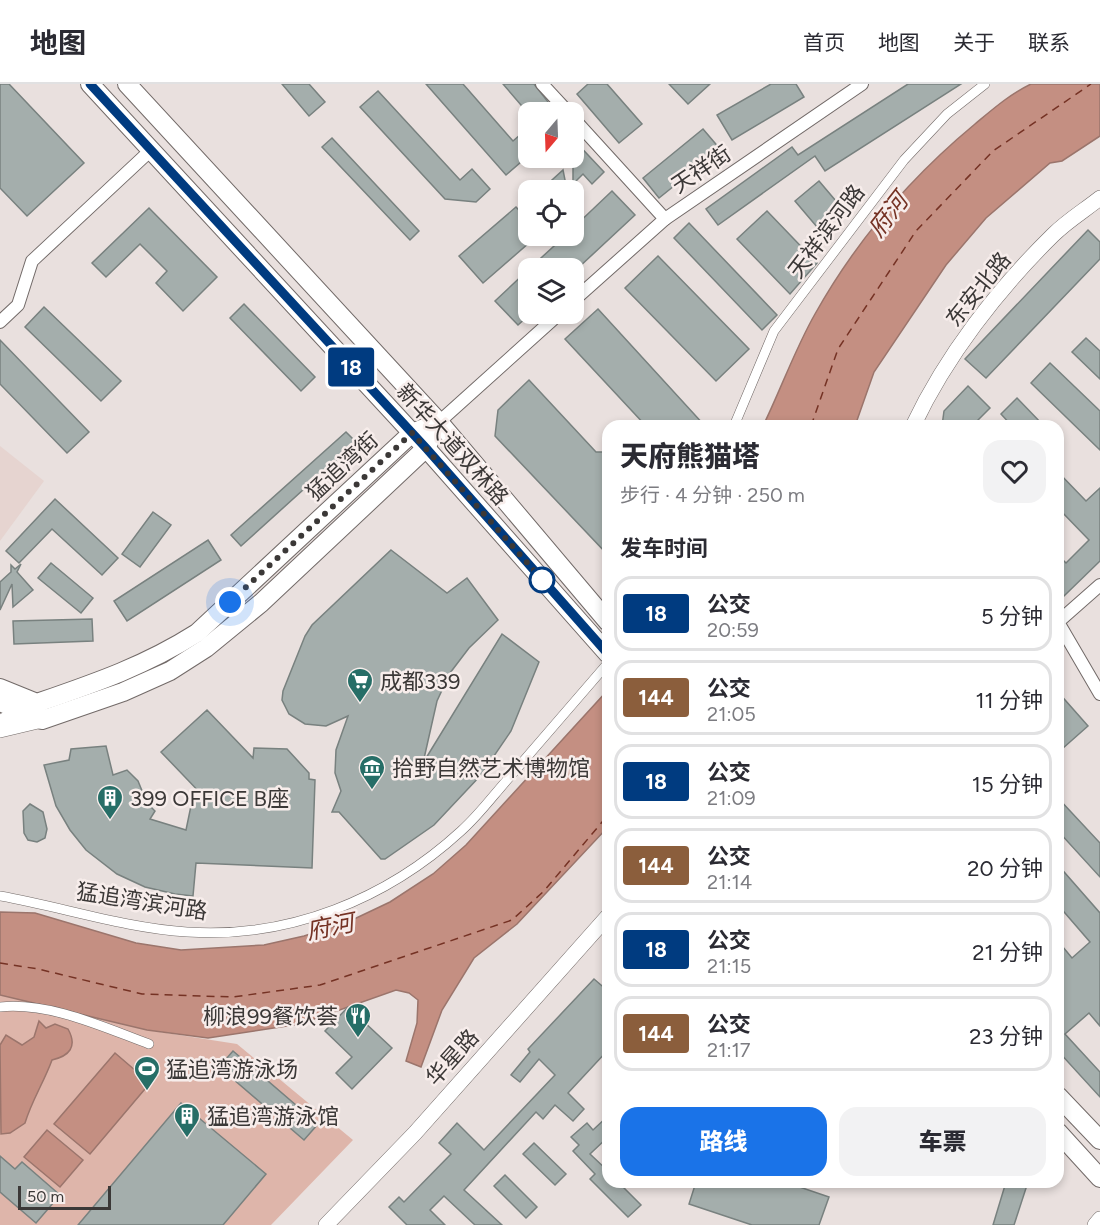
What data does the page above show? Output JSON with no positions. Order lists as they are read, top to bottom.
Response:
{
  "streets": {
    "main road": ["新华大道双林路", "猛追湾街"],
    "street": [
      "天祥街",
      "天祥滨河路",
      "东安北路",
      "猛追湾滨河路",
      "华星路"
    ]
  },
  "crossings": [
    ["新华大道双林路", "猛追湾街"]
  ],
  "water": ["府河"],
  "places": {
    "supermarket": ["成都339"],
    "museum": ["拾野自然艺术博物馆"],
    "building": ["399 OFFICE B座", "猛追湾游泳馆"],
    "restaurant": ["柳浪99餐饮荟"],
    "sports": ["猛追湾游泳场"]
  },
  "lines": ["bus line 18"],
  "scale_bar": "50 m",
  "north": "bottom",
  "page": {
    "header": "地图",
    "nav": [
      "首页",
      "地图",
      "关于",
      "联系"
    ],
    "on_map": "18",
    "heading": [
      ["天府熊猫塔", "步行 · 4 分钟 · 250 m"],
      "发车时间"
    ],
    "list": [
      {
        "mark": "18",
        "name": "公交",
        "note": "20:59",
        "value": "5 分钟"
      },
      {
        "mark": "144",
        "name": "公交",
        "note": "21:05",
        "value": "11 分钟"
      },
      {
        "mark": "18",
        "name": "公交",
        "note": "21:09",
        "value": "15 分钟"
      },
      {
        "mark": "144",
        "name": "公交",
        "note": "21:14",
        "value": "20 分钟"
      },
      {
        "mark": "18",
        "name": "公交",
        "note": "21:15",
        "value": "21 分钟"
      },
      {
        "mark": "144",
        "name": "公交",
        "note": "21:17",
        "value": "23 分钟"
      }
    ],
    "buttons": ["路线", "车票"],
    "scale": "50 m"
  }
}
